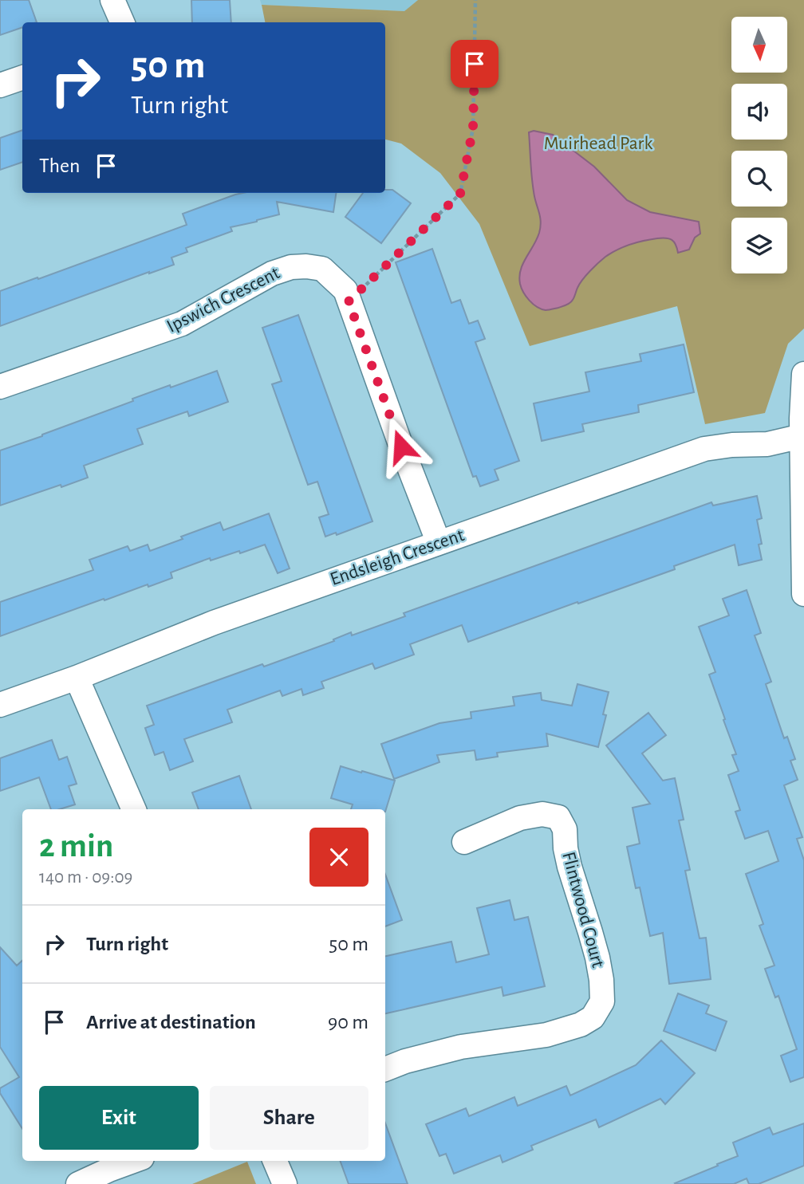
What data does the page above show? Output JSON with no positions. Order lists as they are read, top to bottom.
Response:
{
  "streets": {
    "street": ["Ipswich Crescent", "Endsleigh Crescent", "Flintwood Court"]
  },
  "crossings": [
    ["Ipswich Crescent", "Endsleigh Crescent"]
  ],
  "parks": ["Muirhead Park"],
  "north": "bottom",
  "page": {
    "turn": ["50 m", "Turn right"],
    "then": "Then",
    "heading": ["2 min", "140 m · 09:09"],
    "list": [
      {
        "name": "Turn right",
        "value": "50 m"
      },
      {
        "name": "Arrive at destination",
        "value": "90 m"
      }
    ],
    "buttons": ["Exit", "Share"]
  }
}
